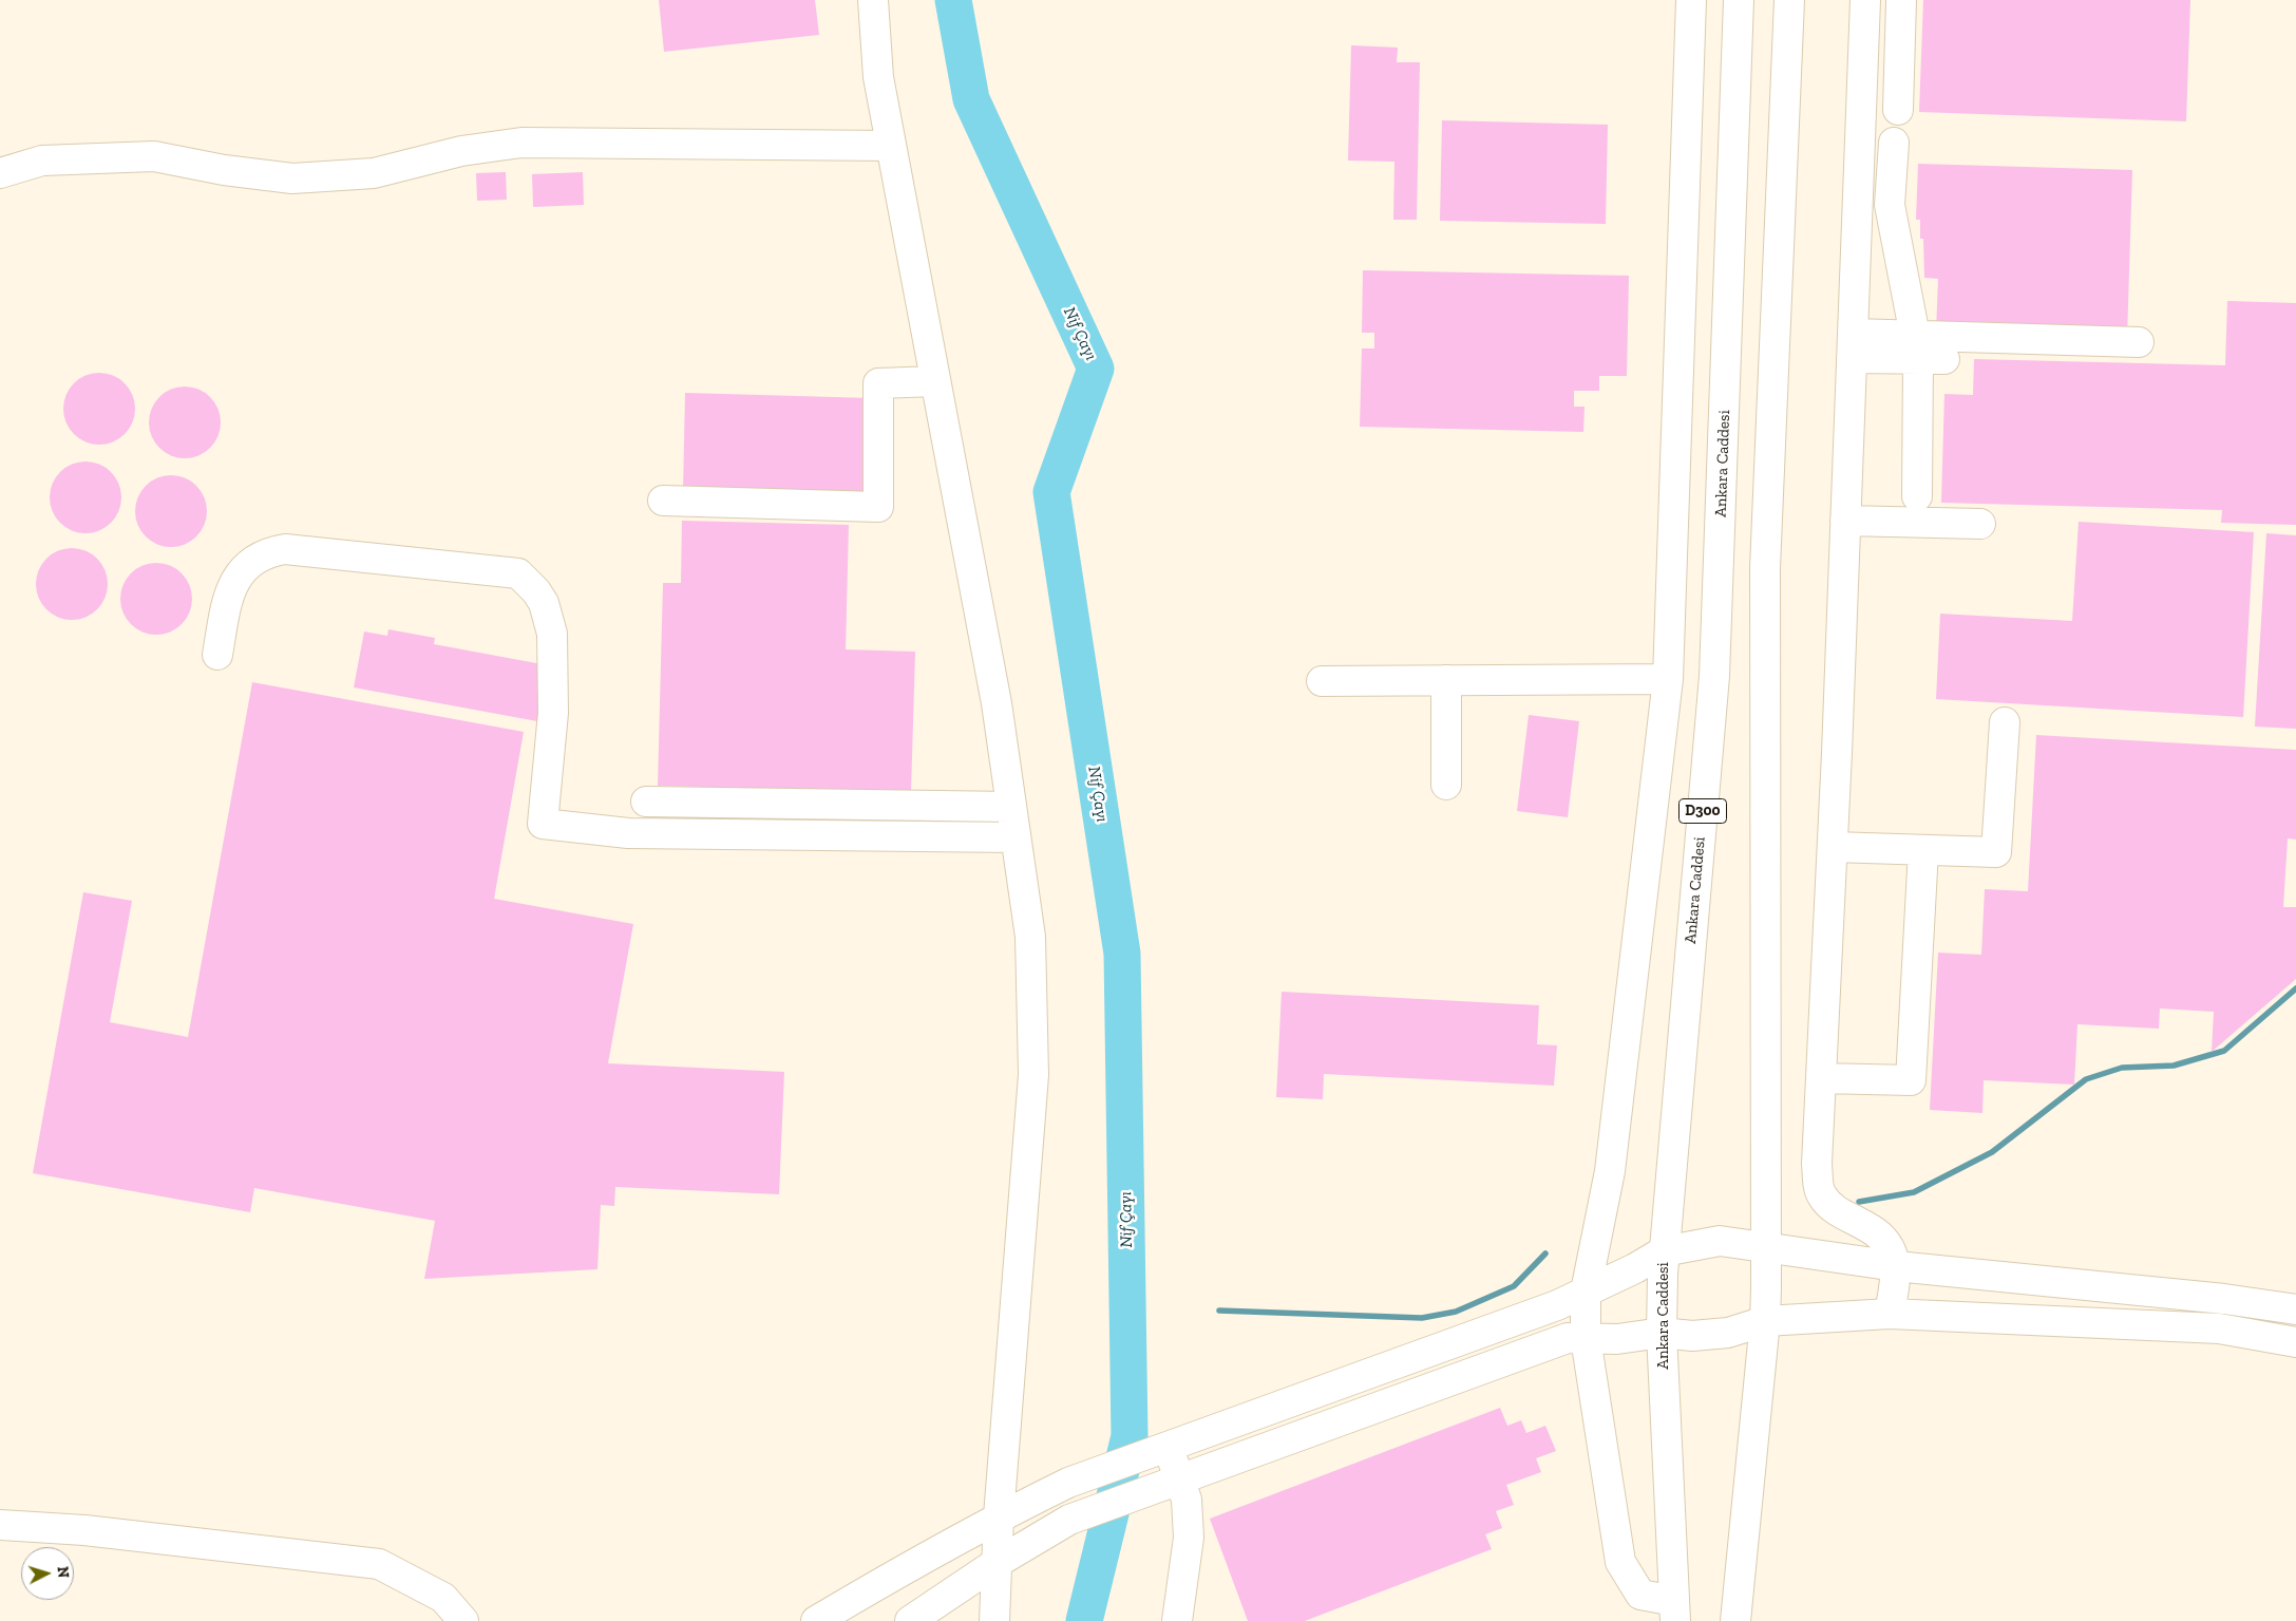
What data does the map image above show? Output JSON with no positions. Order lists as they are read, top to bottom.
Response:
{
  "streets": {
    "main road": ["Ankara Caddesi", "D300"]
  },
  "water": ["Nif Çayı"],
  "north": "right"
}
